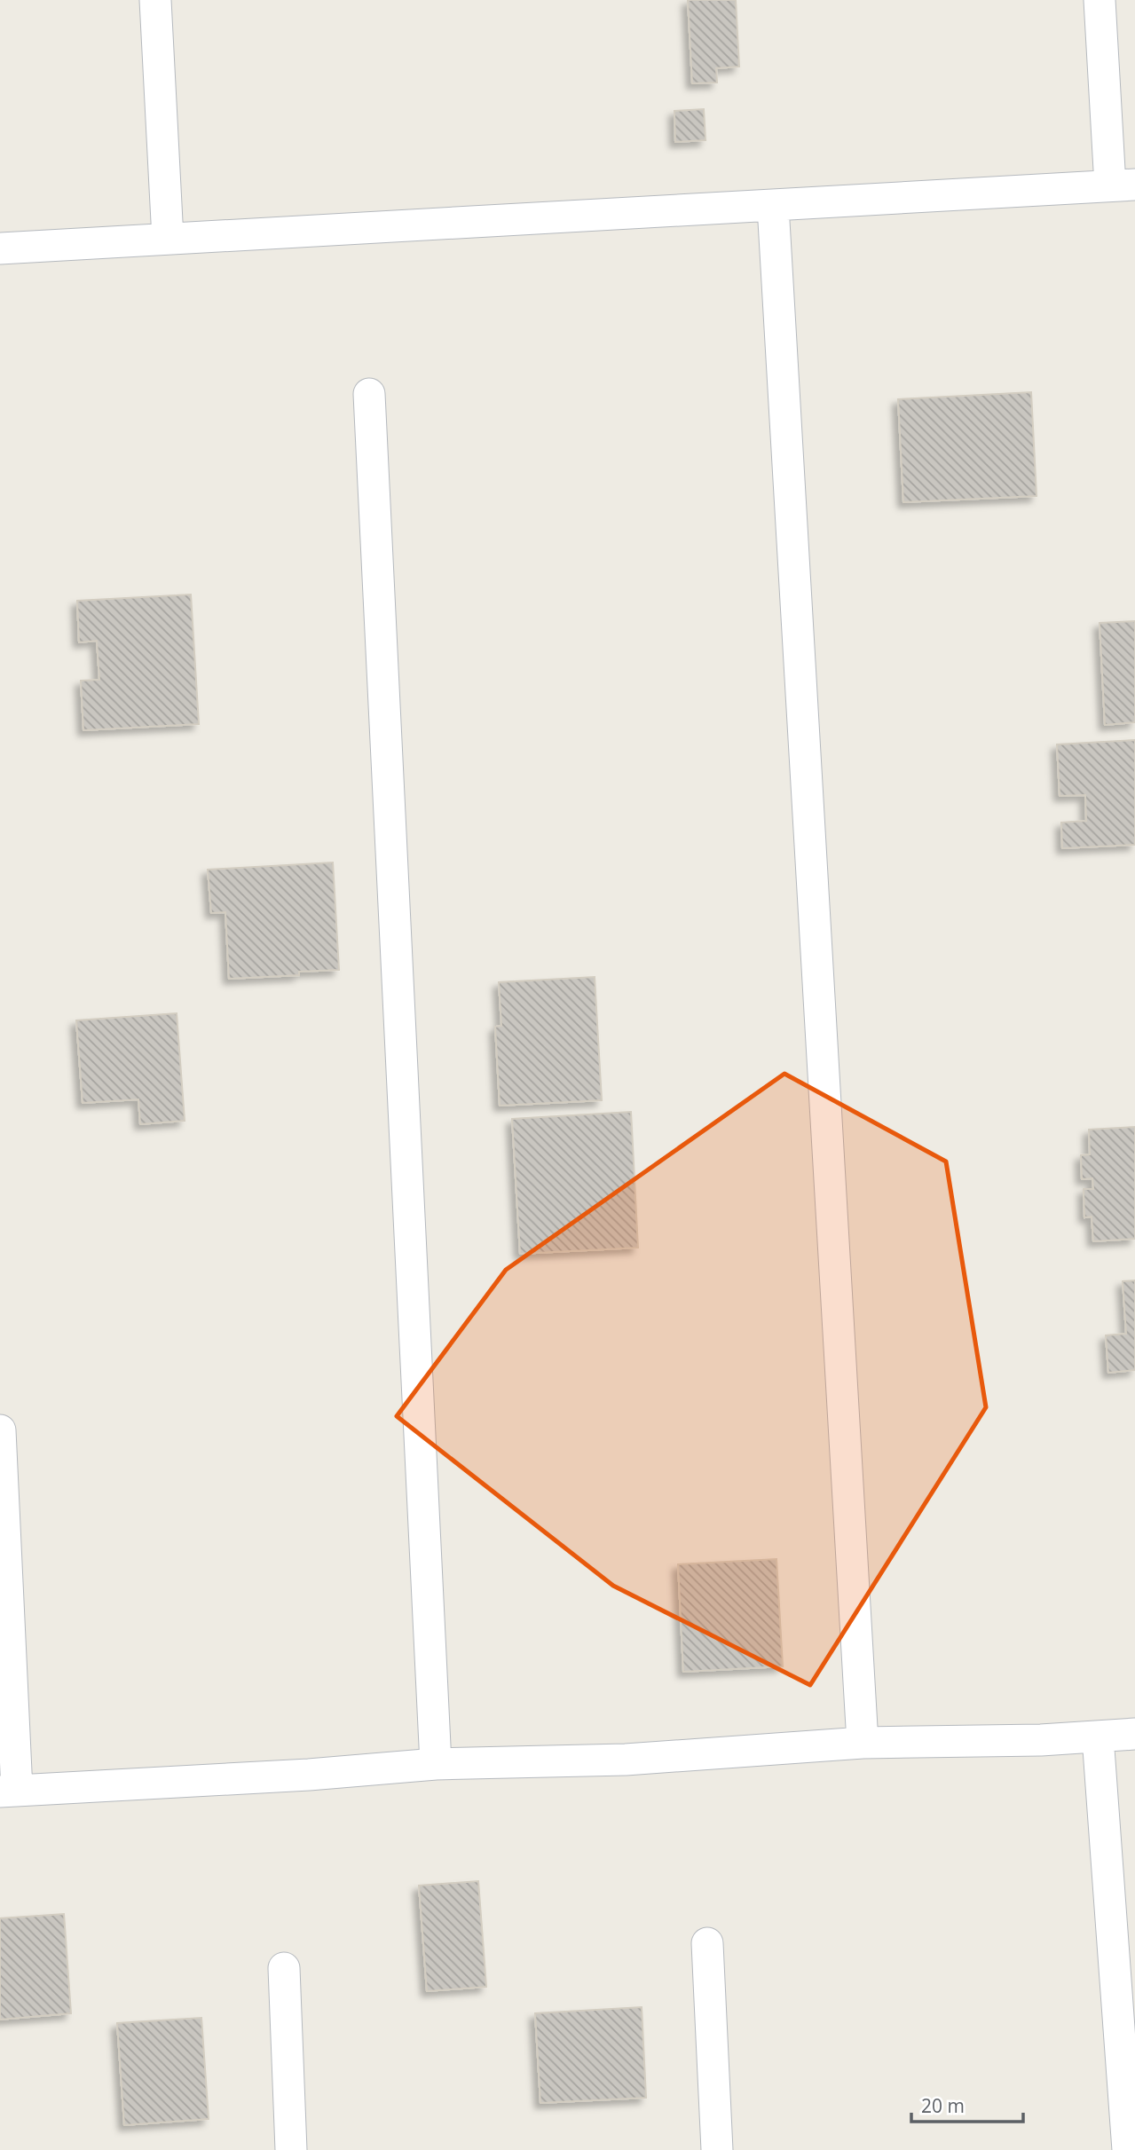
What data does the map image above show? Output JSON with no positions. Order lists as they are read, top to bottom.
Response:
{
  "scale_bar": "20 m"
}
